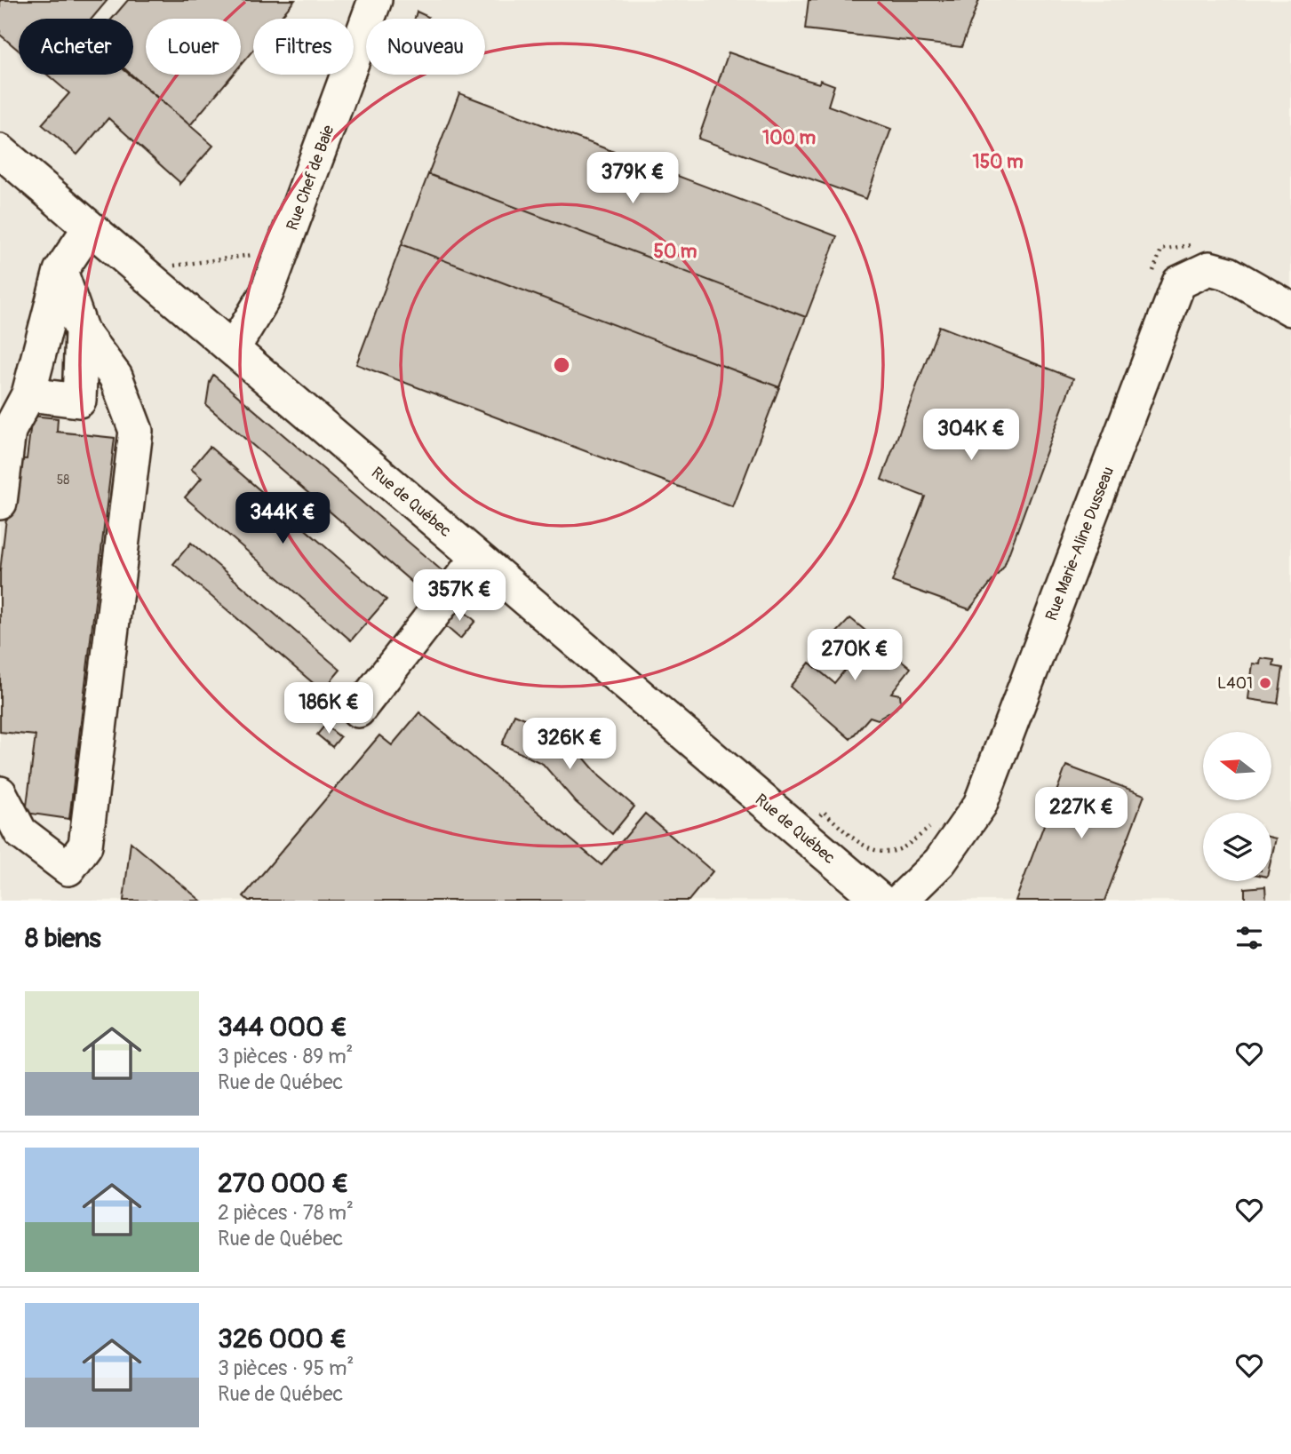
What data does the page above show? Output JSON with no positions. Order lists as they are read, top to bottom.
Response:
{
  "streets": {
    "street": ["Rue Chef de Baie", "Rue de Québec", "Rue Marie-Aline Dusseau"]
  },
  "crossings": [
    ["Rue Chef de Baie", "Rue de Québec"]
  ],
  "places": ["L401"],
  "house_numbers": ["58"],
  "north": "left",
  "page": {
    "chip": [
      "Acheter",
      "Louer",
      "Filtres",
      "Nouveau"
    ],
    "price": [
      "379K €",
      "304K €",
      "344K €",
      "357K €",
      "270K €",
      "186K €",
      "326K €",
      "227K €"
    ],
    "heading": "8 biens",
    "list": [
      {
        "name": "344 000 €",
        "note": "3 pièces · 89 m² · Rue de Québec"
      },
      {
        "name": "270 000 €",
        "note": "2 pièces · 78 m² · Rue de Québec"
      },
      {
        "name": "326 000 €",
        "note": "3 pièces · 95 m² · Rue de Québec"
      }
    ]
  },
  "rings": ["100 m", "150 m", "50 m"]
}
